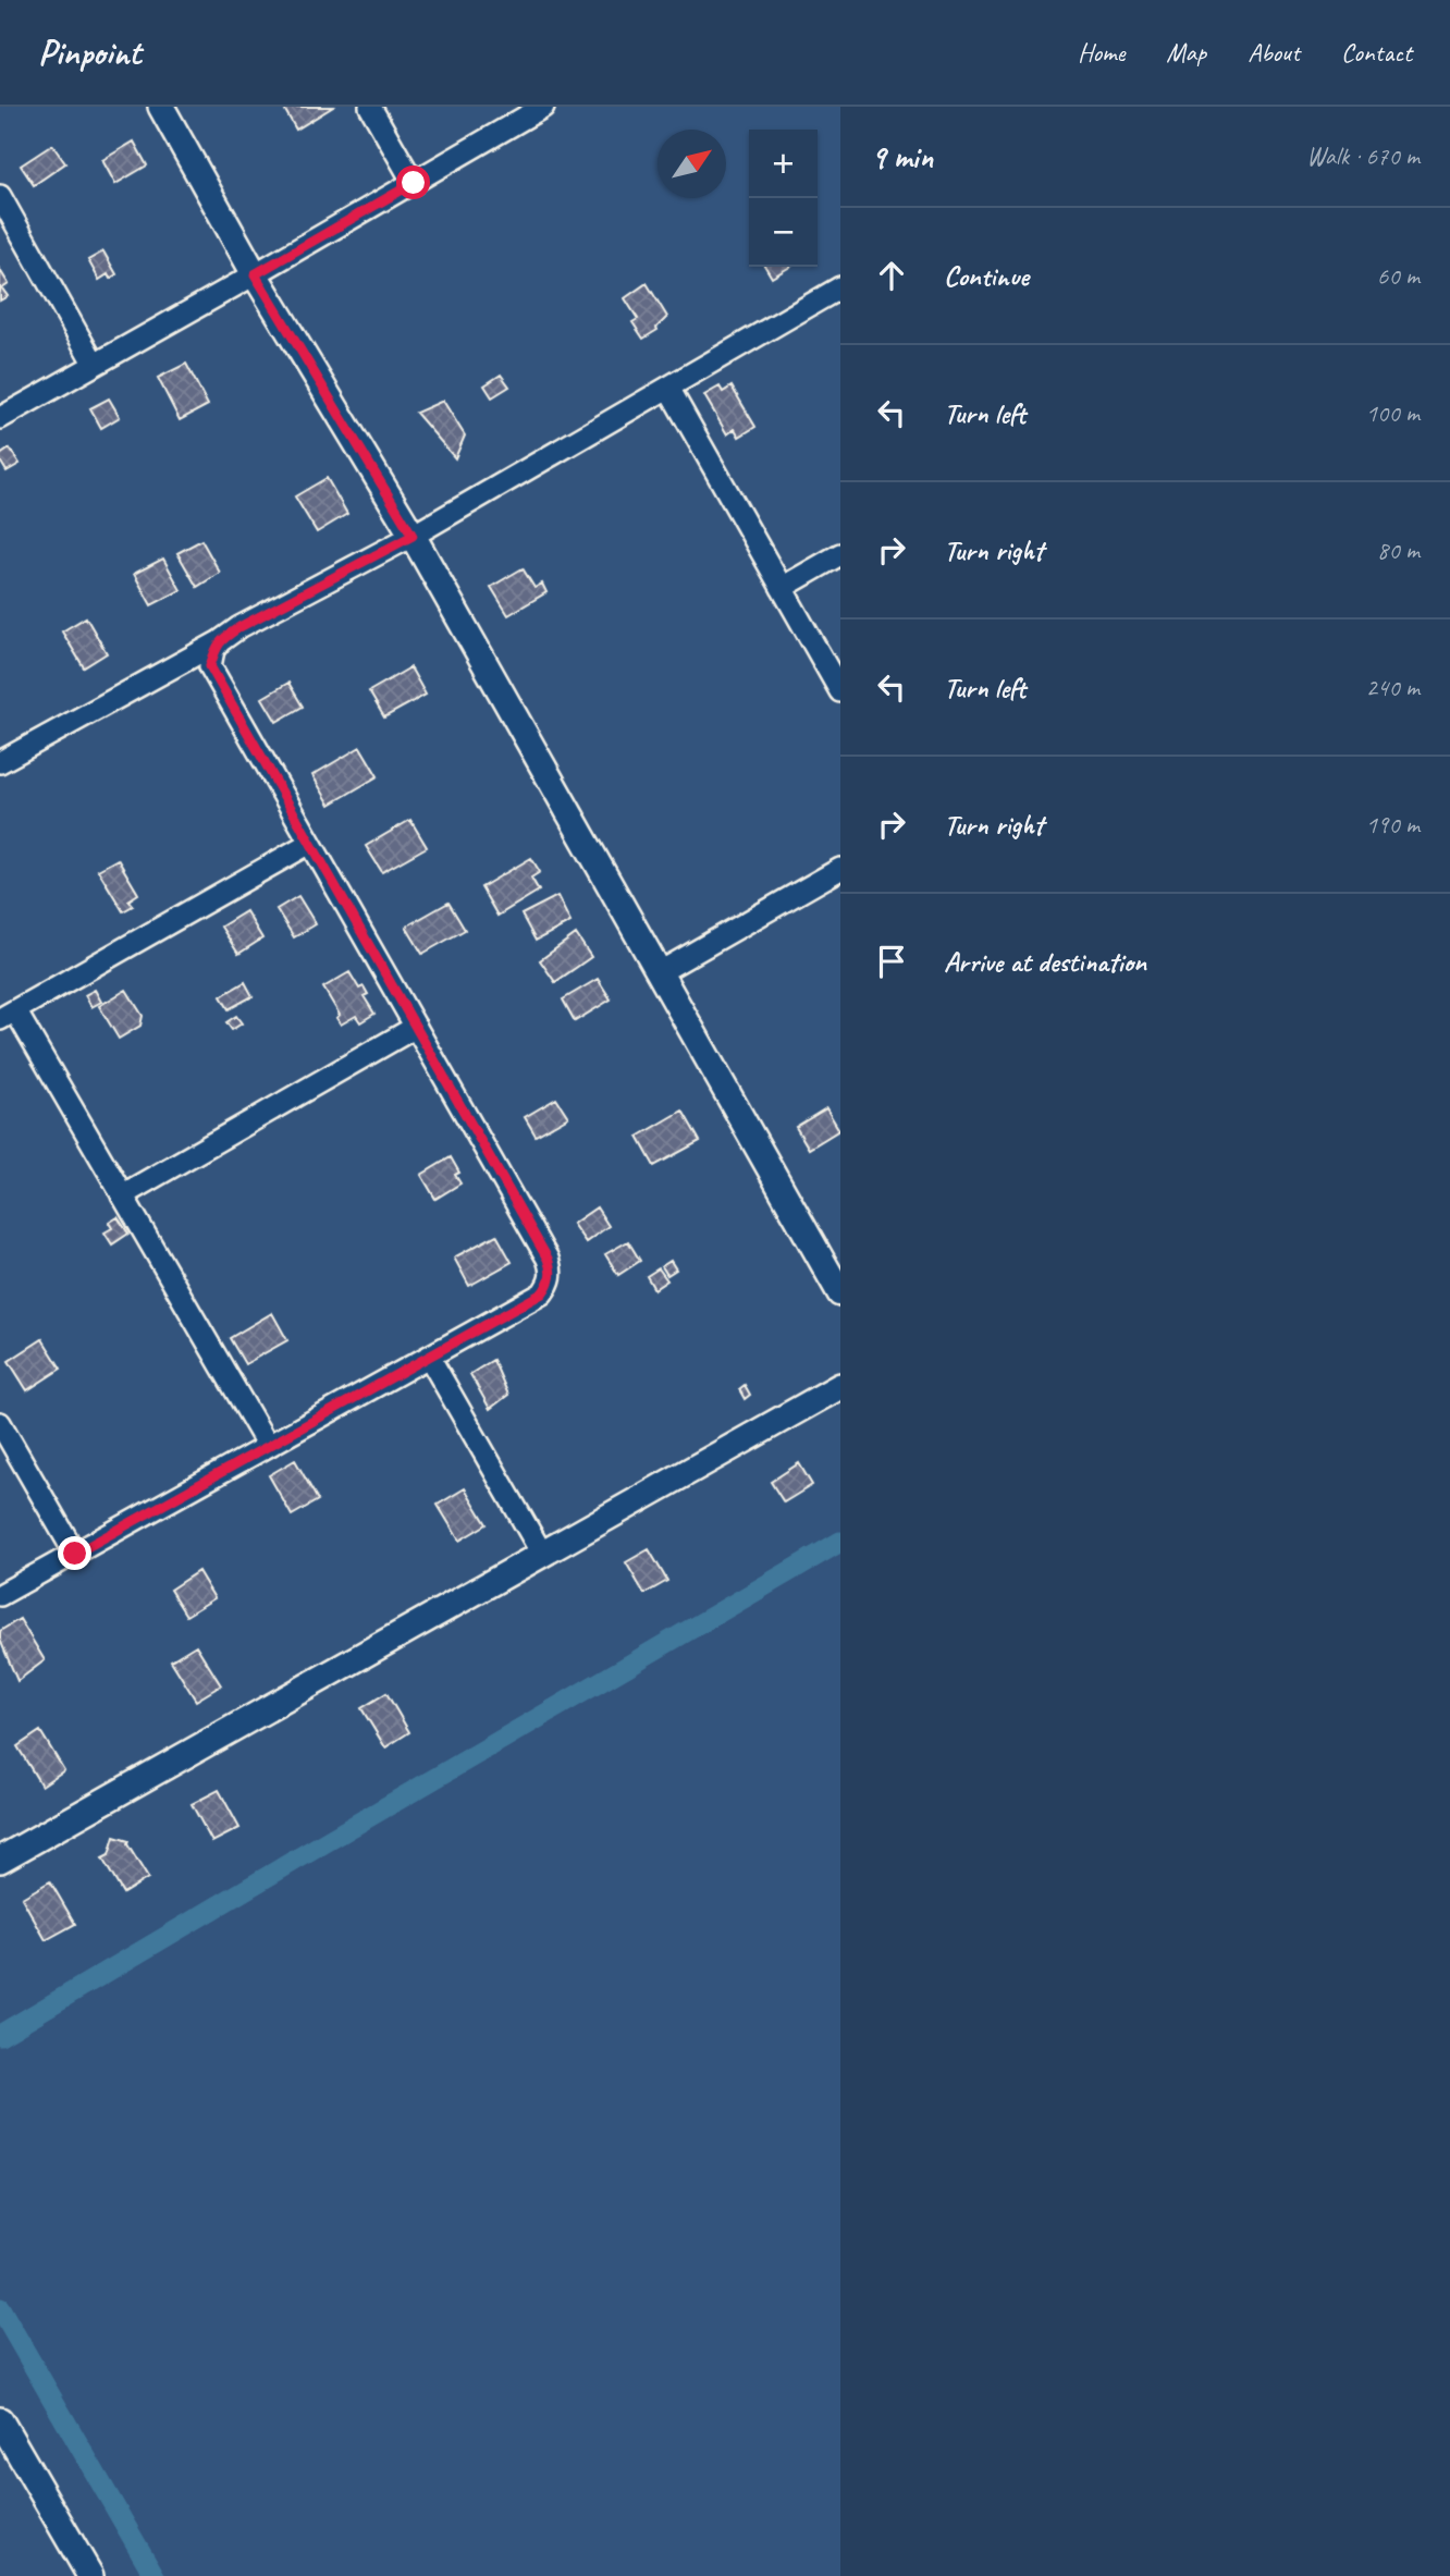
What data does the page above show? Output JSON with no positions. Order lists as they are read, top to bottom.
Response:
{
  "north": "top right",
  "page": {
    "header": "Pinpoint",
    "nav": [
      "Home",
      "Map",
      "About",
      "Contact"
    ],
    "heading": ["9 min", "Walk · 670 m"],
    "map_buttons": ["+", "−"],
    "list": [
      ["Continue", "60 m"],
      ["Turn left", "100 m"],
      ["Turn right", "80 m"],
      ["Turn left", "240 m"],
      ["Turn right", "190 m"],
      "Arrive at destination"
    ]
  }
}
